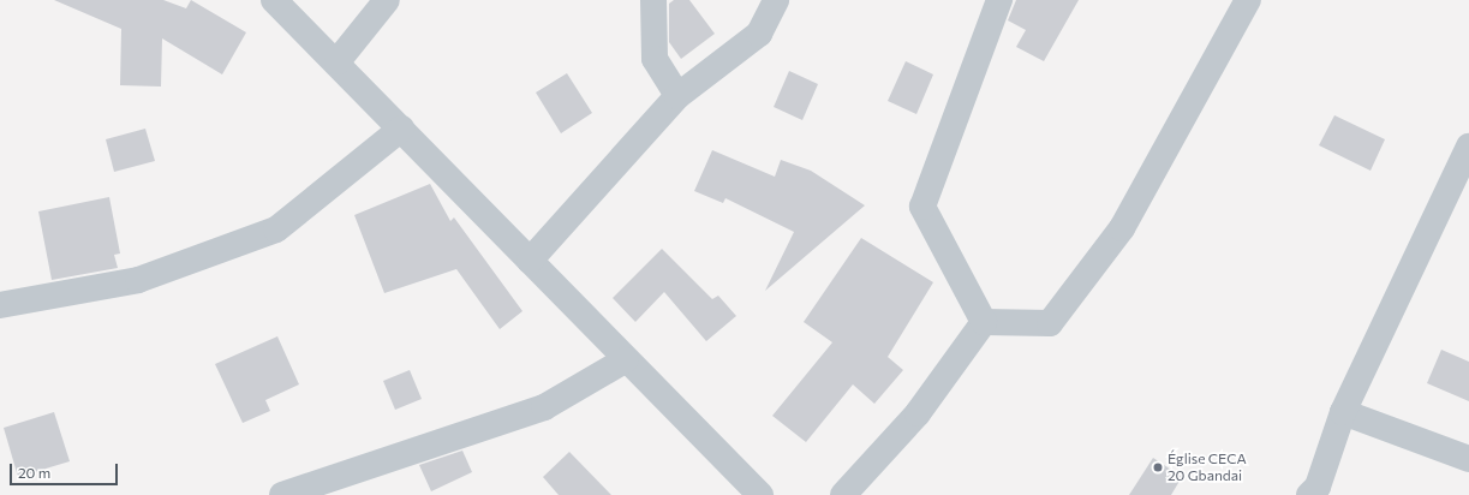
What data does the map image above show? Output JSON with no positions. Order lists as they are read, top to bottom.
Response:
{
  "places": ["Église CECA 20 Gbandai"],
  "scale_bar": "20 m"
}
